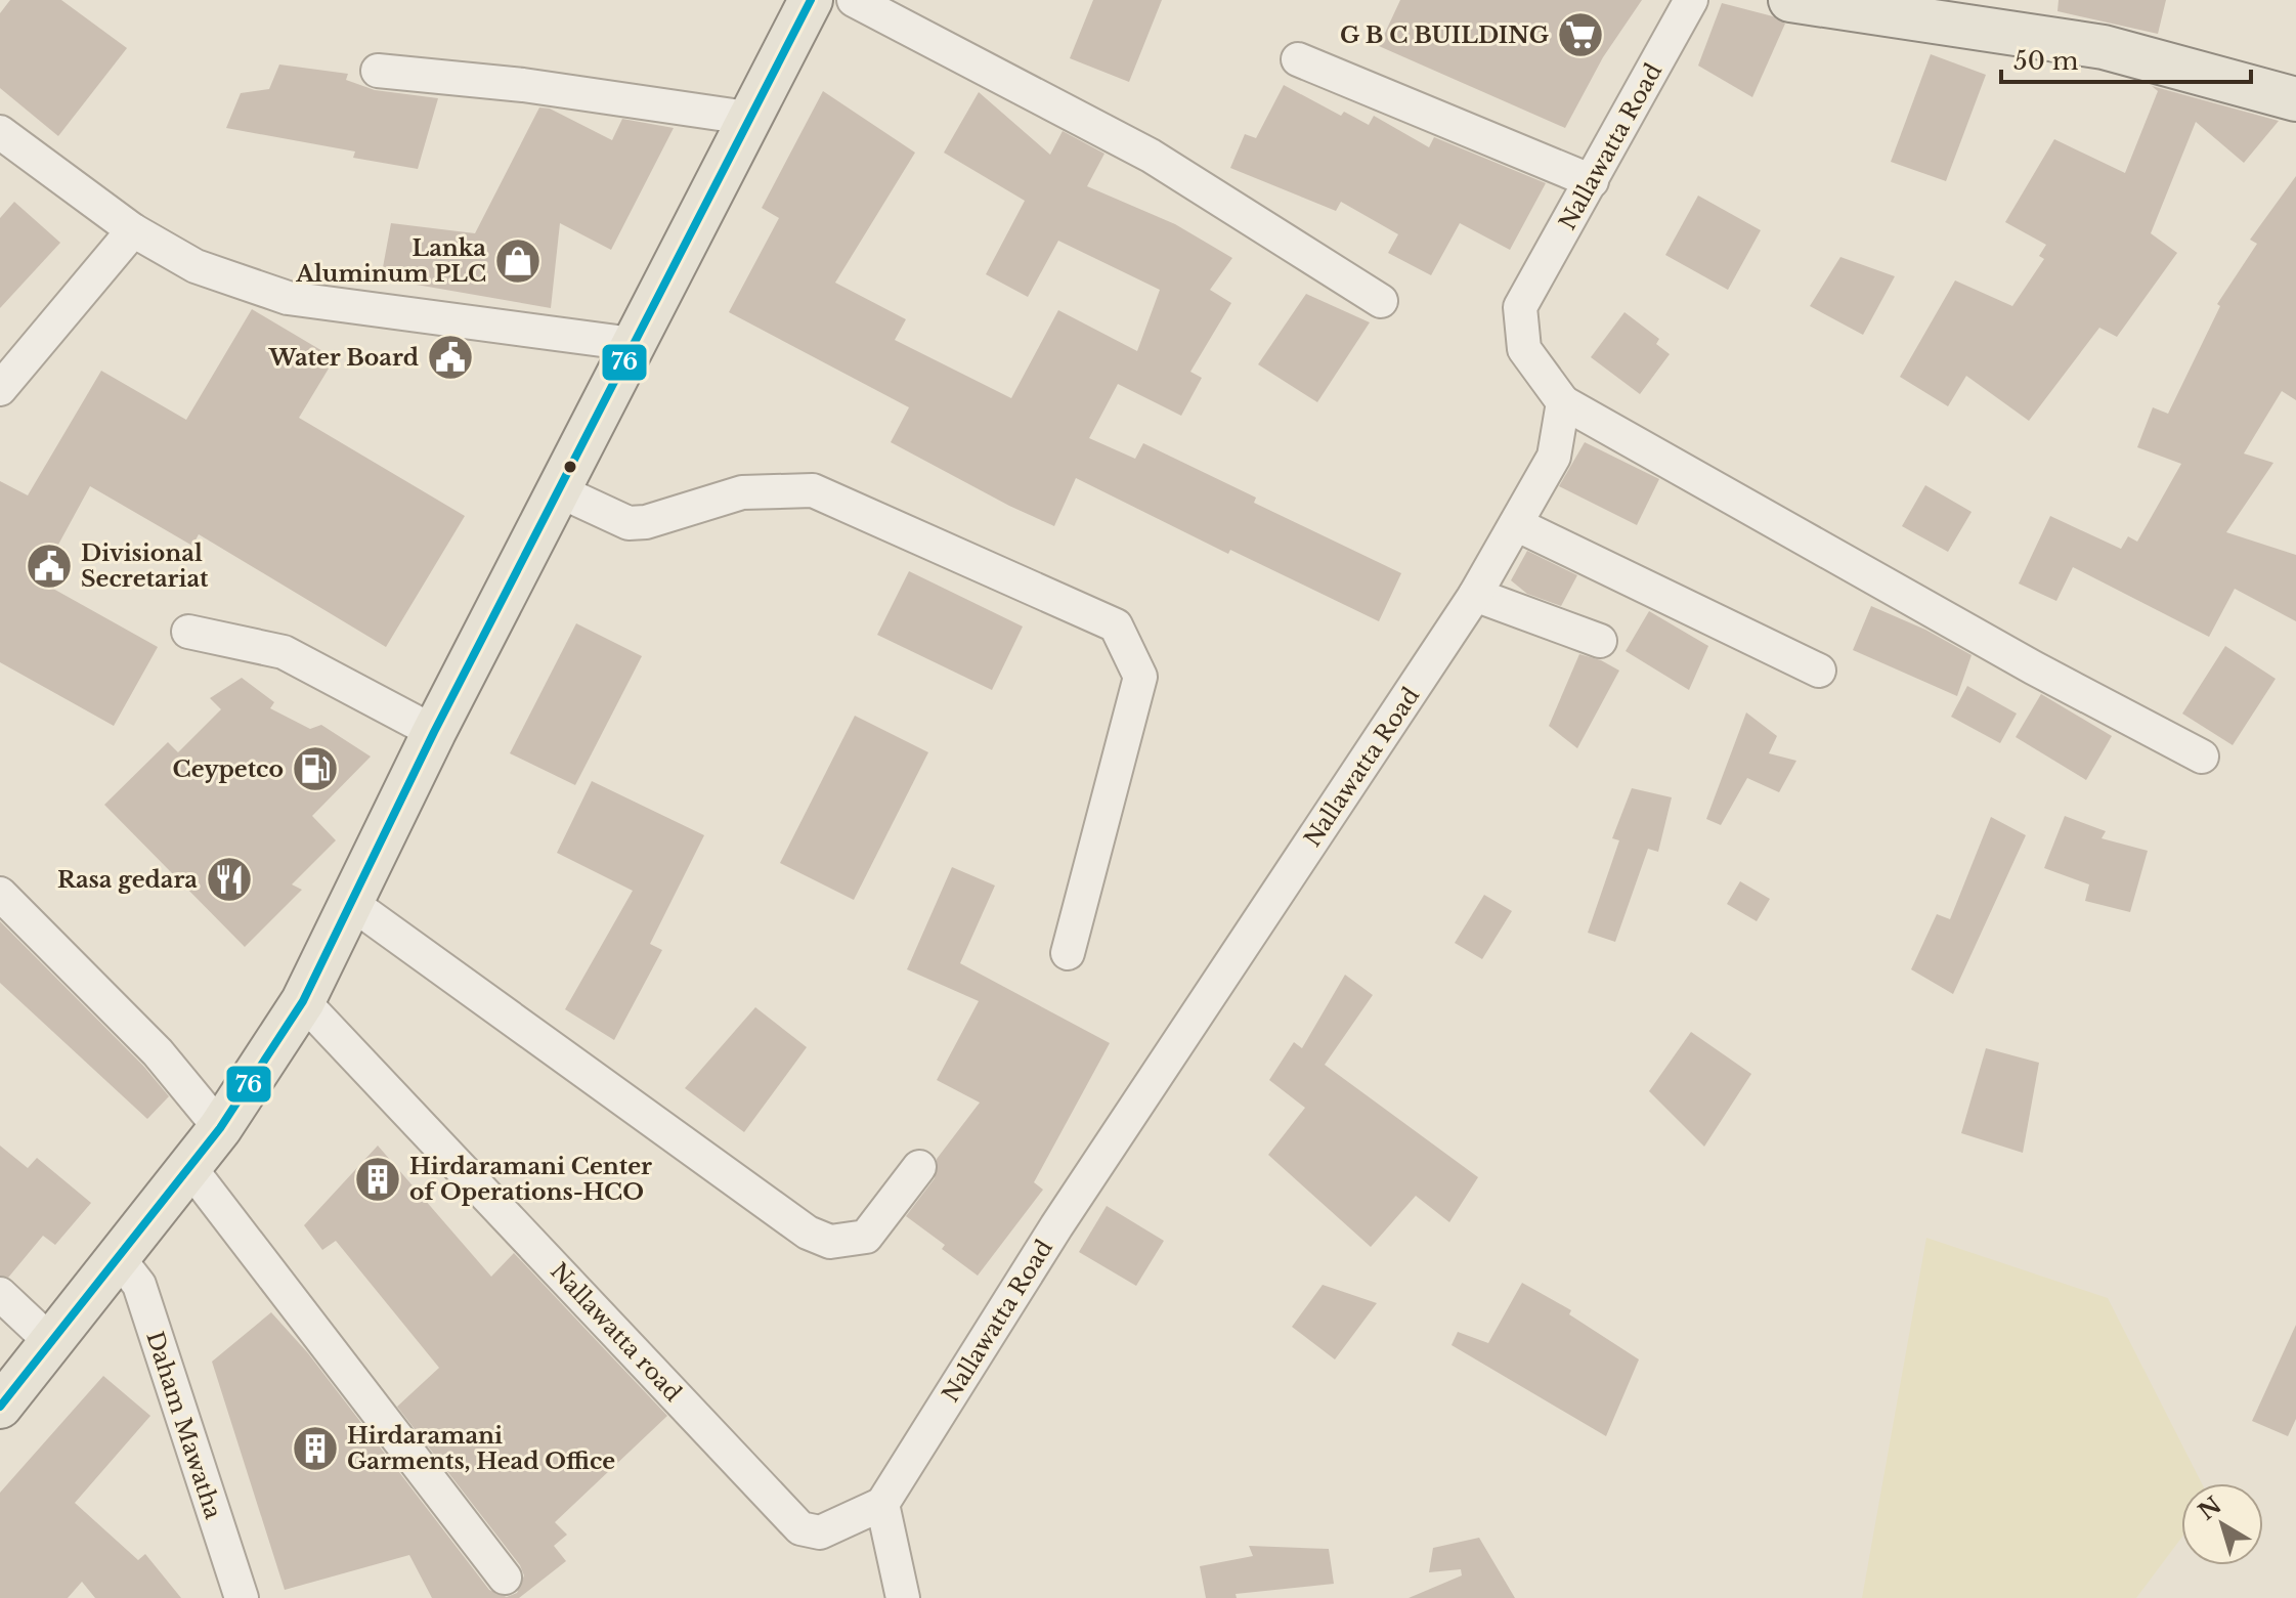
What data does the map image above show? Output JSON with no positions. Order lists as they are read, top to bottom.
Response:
{
  "streets": {
    "street": ["Nallawatta Road", "Nallawatta road", "Daham Mawatha"]
  },
  "crossings": [
    ["Nallawatta Road", "Nallawatta road"]
  ],
  "places": {
    "supermarket": ["G B C BUILDING"],
    "shop": ["Lanka Aluminum PLC"],
    "public building": ["Water Board", "Divisional Secretariat"],
    "fuel station": ["Ceypetco"],
    "restaurant": ["Rasa gedara"],
    "building": ["Hirdaramani Center of Operations-HCO", "Hirdaramani Garments, Head Office"]
  },
  "lines": ["transit line 76"],
  "scale_bar": "50 m",
  "north": "top left"
}
